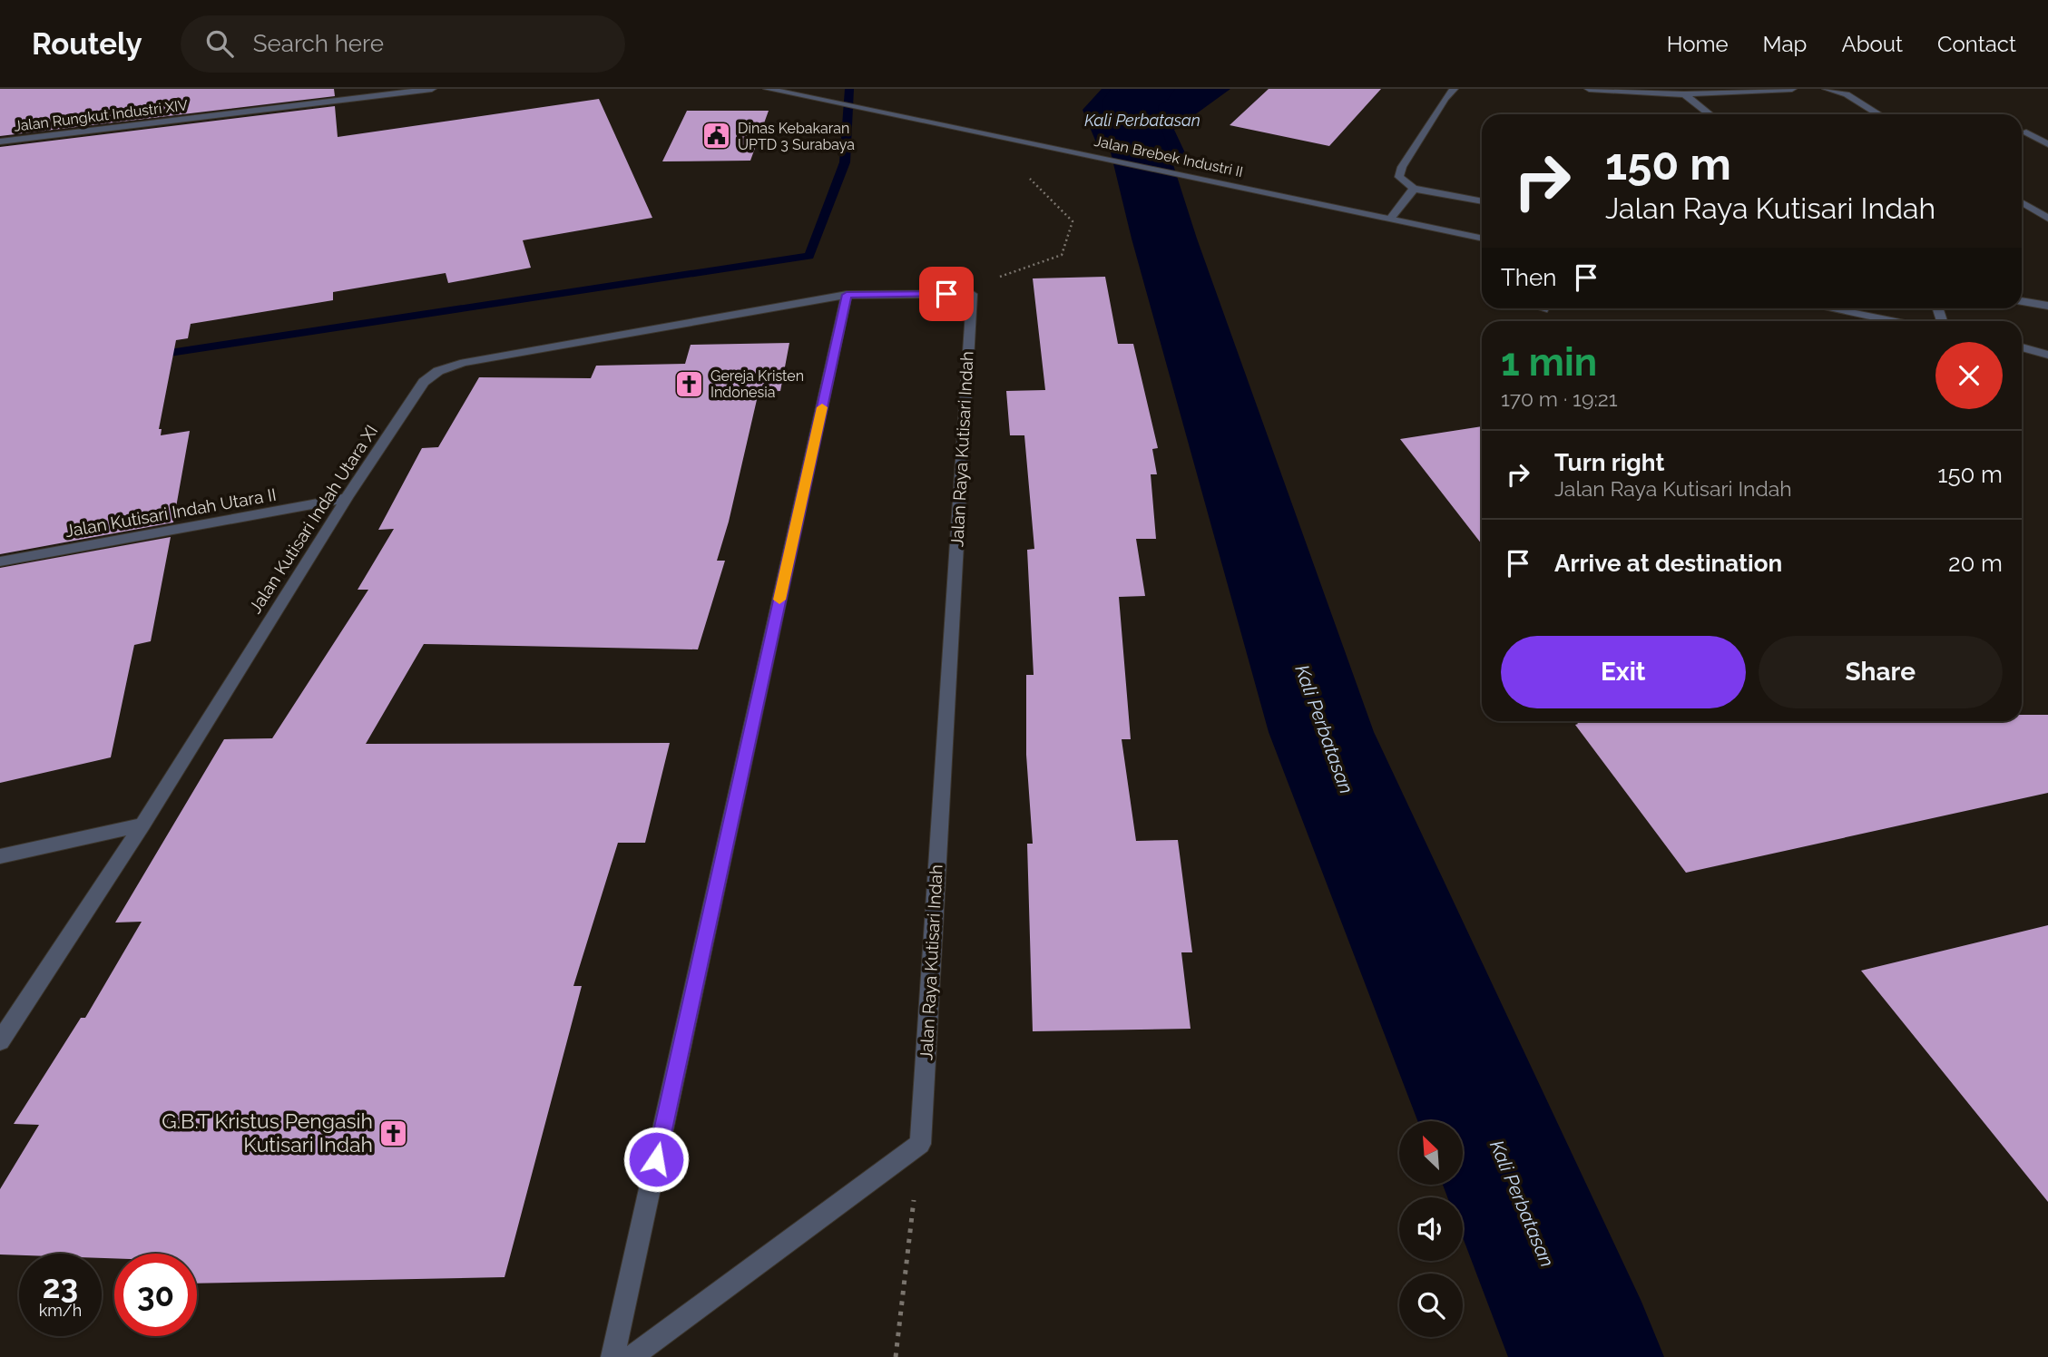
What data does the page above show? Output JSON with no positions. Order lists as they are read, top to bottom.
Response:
{
  "streets": {
    "street": [
      "Jalan Rungkut Industri XIV",
      "Jalan Brebek Industri II",
      "Jalan Raya Kutisari Indah",
      "Jalan Kutisari Indah Utara II",
      "Jalan Kutisari Indah Utara XI"
    ]
  },
  "crossings": [
    ["Jalan Kutisari Indah Utara II", "Jalan Kutisari Indah Utara XI"]
  ],
  "water": ["Kali Perbatasan"],
  "places": {
    "public building": ["Dinas Kebakaran UPTD 3 Surabaya"],
    "church": ["Gereja Kristen Indonesia", "G.B.T Kristus Pengasih Kutisari Indah"]
  },
  "north": "top left",
  "page": {
    "header": "Routely",
    "search": "Search here",
    "nav": [
      "Home",
      "Map",
      "About",
      "Contact"
    ],
    "turn": ["150 m", "Jalan Raya Kutisari Indah"],
    "then": "Then",
    "heading": ["1 min", "170 m · 19:21"],
    "list": [
      {
        "name": "Turn right",
        "note": "Jalan Raya Kutisari Indah",
        "value": "150 m"
      },
      {
        "name": "Arrive at destination",
        "value": "20 m"
      }
    ],
    "buttons": ["Exit", "Share"],
    "speed": "23 km/h",
    "limit": "30"
  }
}
